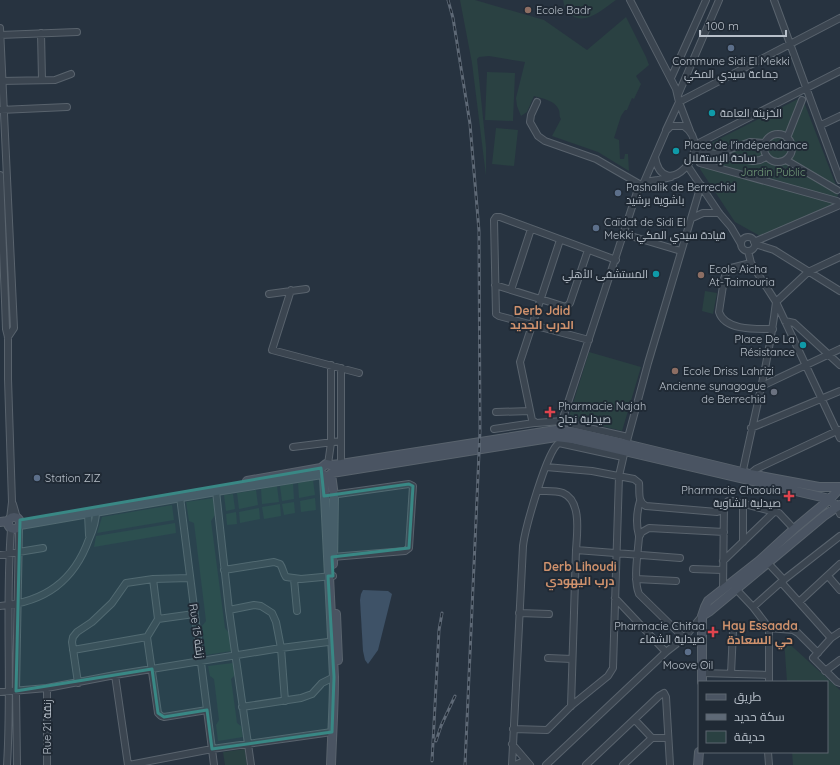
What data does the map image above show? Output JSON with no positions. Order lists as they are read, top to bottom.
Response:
{
  "streets": {
    "street": ["Rue 15 زنقة", "Rue 21 زنقة"]
  },
  "districts": ["Derb Jdid الدرب الجديد", "Derb Lihoudi درب اليهودي", "Hay Essaada حي السعادة"],
  "parks": ["Jardin Public"],
  "places": {
    "other": [
      "Ecole Badr",
      "Commune Sidi El Mekki جماعة سيدي المكي",
      "الخزينة العامة",
      "Place de l'indépendance ساحة الإستقلال",
      "Pashalik de Berrechid باشوية برشيد",
      "Caïdat de Sidi El Mekki قيادة سيدي المكي",
      "المستشفى الأهلي",
      "Ecole Aicha At-Taimouria",
      "Place De La Résistance",
      "Ecole Driss Lahrizi",
      "Ancienne synagogue de Berrechid",
      "Station ZIZ",
      "Moove Oil"
    ],
    "health": ["Pharmacie Najah صيدلية نجاح", "Pharmacie Chaouia صيدلية الشاوية", "Pharmacie Chifaa صيدلية الشفاء"]
  },
  "legend": ["طريق", "سكة حديد", "حديقة"],
  "scale_bar": "100 m"
}
